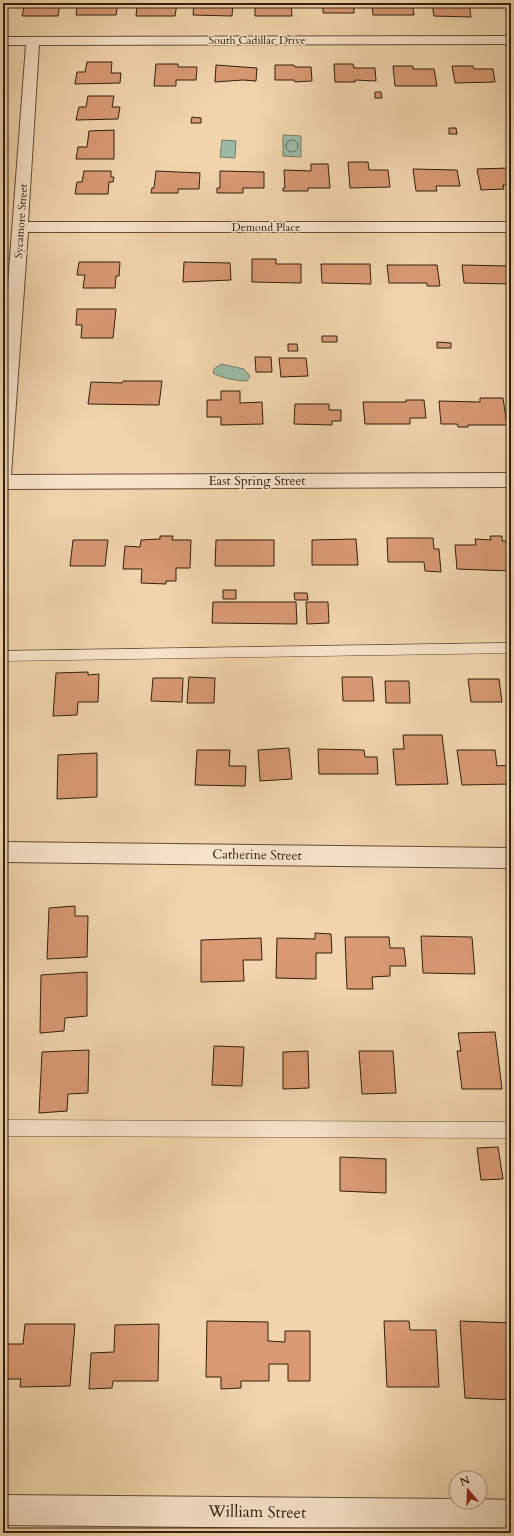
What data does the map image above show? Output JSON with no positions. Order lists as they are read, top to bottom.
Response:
{
  "streets": {
    "street": [
      "South Cadillac Drive",
      "Sycamore Street",
      "Demond Place",
      "East Spring Street",
      "Catherine Street",
      "William Street"
    ]
  },
  "crossings": [
    ["South Cadillac Drive", "Sycamore Street"],
    ["Sycamore Street", "Demond Place"]
  ],
  "north": "top"
}
